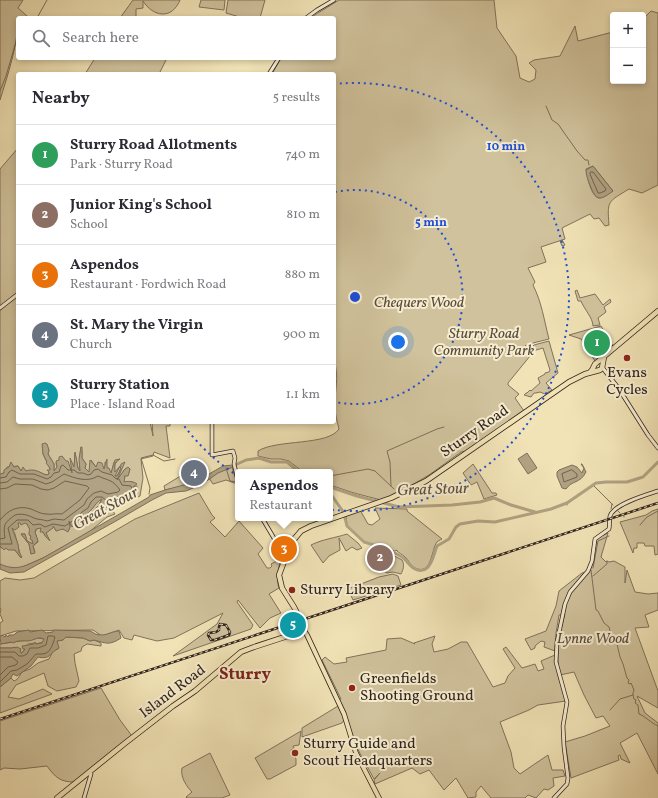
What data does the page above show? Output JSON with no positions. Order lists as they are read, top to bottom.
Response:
{
  "streets": {
    "highway": ["Sturry Road", "Island Road"]
  },
  "districts": ["Sturry"],
  "water": ["Great Stour"],
  "parks": ["Chequers Wood", "Sturry Road Community Park", "Lynne Wood"],
  "places": [
    "Evans Cycles",
    "Sturry Library",
    "Greenfields Shooting Ground",
    "Sturry Guide and Scout Headquarters"
  ],
  "page": {
    "map_buttons": ["+", "−"],
    "search": "Search here",
    "heading": ["Nearby", "5 results"],
    "list": [
      {
        "mark": "1",
        "name": "Sturry Road Allotments",
        "note": "Park · Sturry Road",
        "value": "740 m"
      },
      {
        "mark": "2",
        "name": "Junior King's School",
        "note": "School",
        "value": "810 m"
      },
      {
        "mark": "3",
        "name": "Aspendos",
        "note": "Restaurant · Fordwich Road",
        "value": "880 m"
      },
      {
        "mark": "4",
        "name": "St. Mary the Virgin",
        "note": "Church",
        "value": "900 m"
      },
      {
        "mark": "5",
        "name": "Sturry Station",
        "note": "Place · Island Road",
        "value": "1.1 km"
      }
    ],
    "pins": [
      "1",
      "4",
      "3",
      "2",
      "5"
    ],
    "popup": ["Aspendos", "Restaurant"]
  },
  "rings": ["10 min", "5 min"]
}
